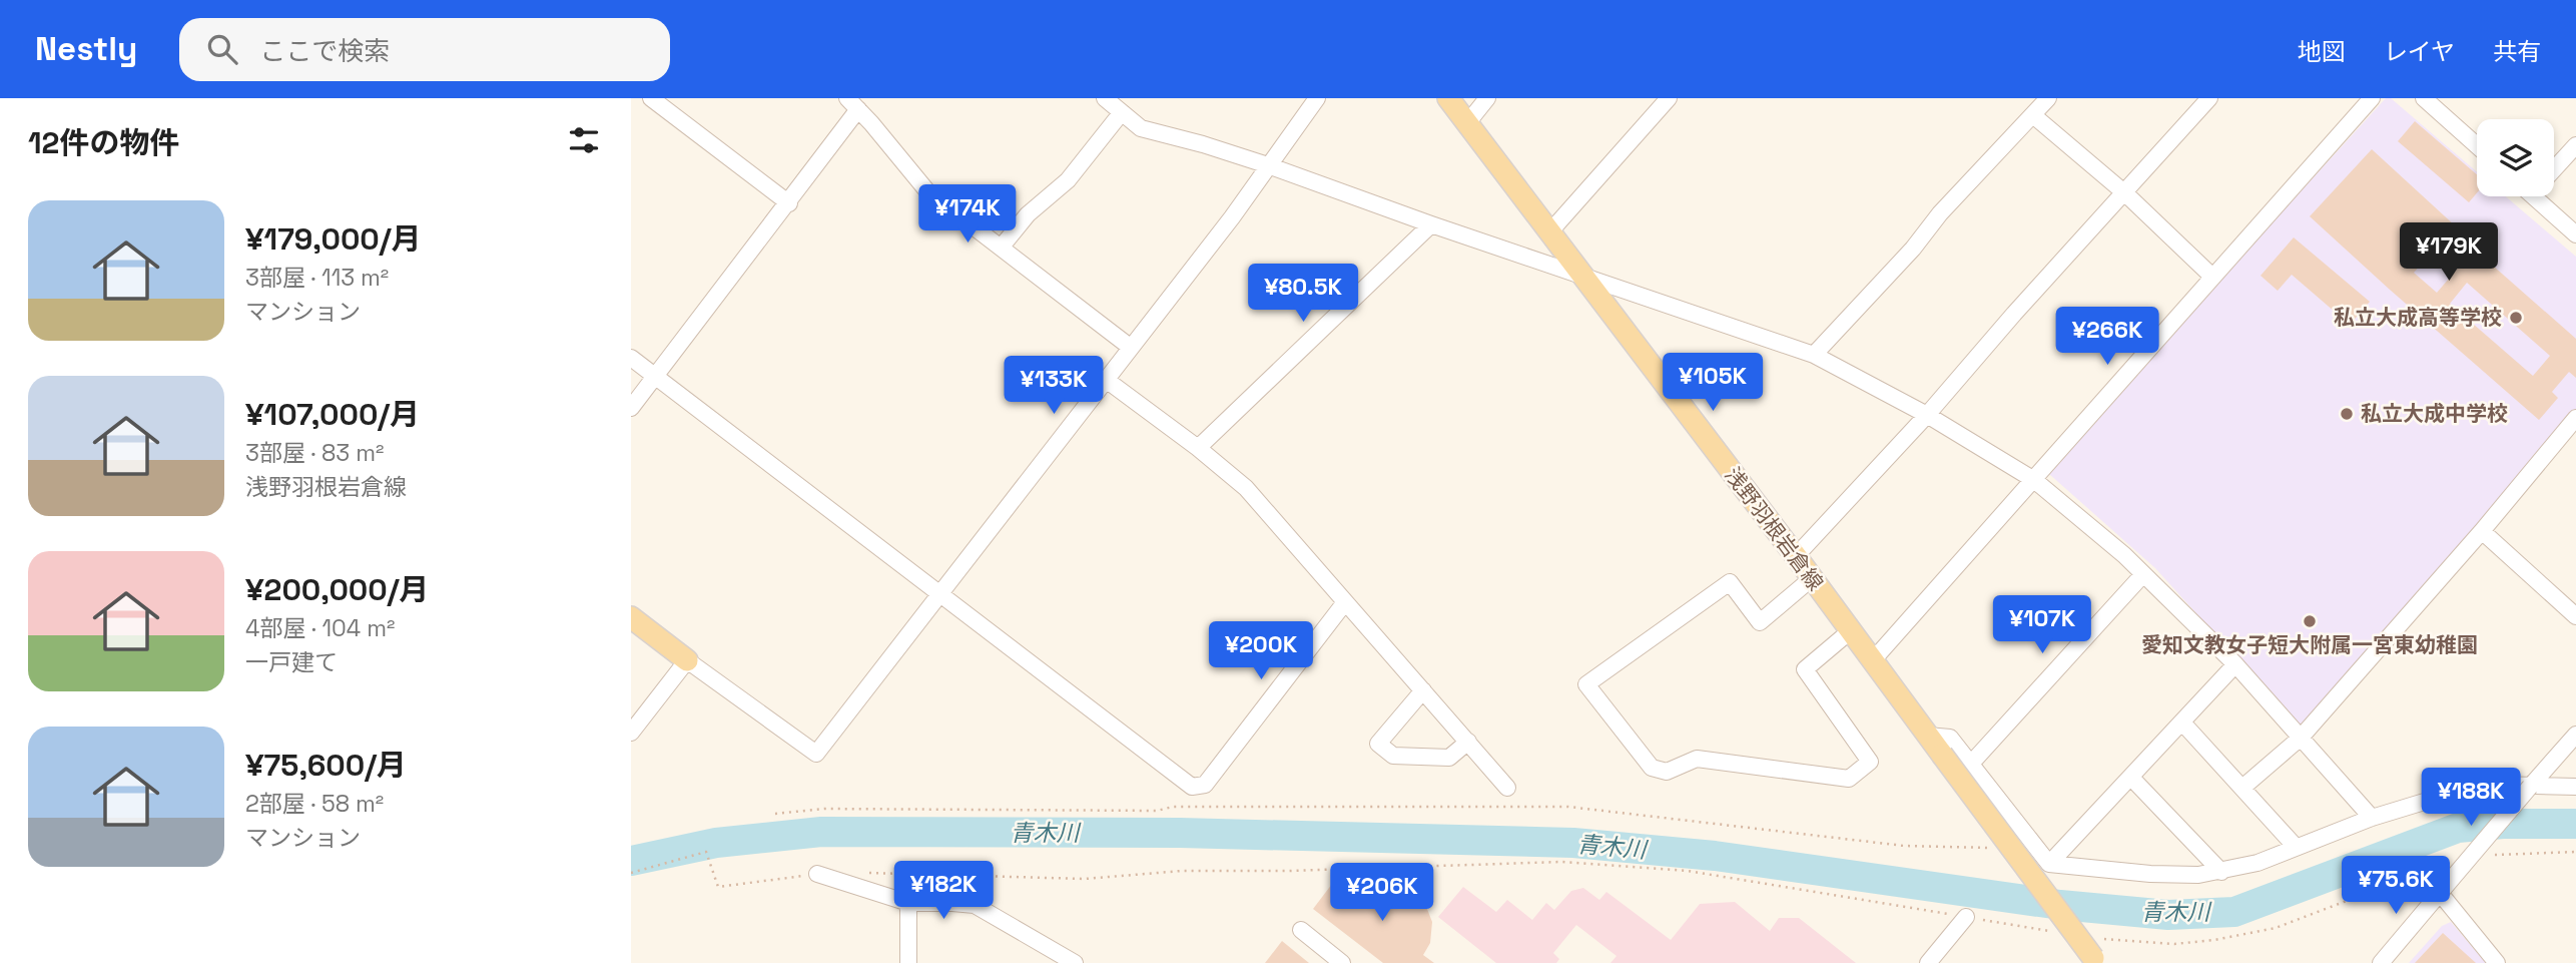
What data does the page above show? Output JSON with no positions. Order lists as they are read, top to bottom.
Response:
{
  "streets": {
    "main road": ["浅野羽根岩倉線"]
  },
  "water": ["青木川"],
  "places": ["私立大成高等学校", "私立大成中学校", "愛知文教女子短大附属一宮東幼稚園"],
  "page": {
    "header": "Nestly",
    "search": "ここで検索",
    "nav": ["地図", "レイヤ", "共有"],
    "heading": "12件の物件",
    "list": [
      {
        "name": "¥179,000/月",
        "note": "3部屋 · 113 m² · マンション"
      },
      {
        "name": "¥107,000/月",
        "note": "3部屋 · 83 m² · 浅野羽根岩倉線"
      },
      {
        "name": "¥200,000/月",
        "note": "4部屋 · 104 m² · 一戸建て"
      },
      {
        "name": "¥75,600/月",
        "note": "2部屋 · 58 m² · マンション"
      }
    ],
    "price": [
      "¥174K",
      "¥179K",
      "¥80.5K",
      "¥266K",
      "¥105K",
      "¥133K",
      "¥107K",
      "¥200K",
      "¥188K",
      "¥75.6K",
      "¥182K",
      "¥206K"
    ]
  }
}
